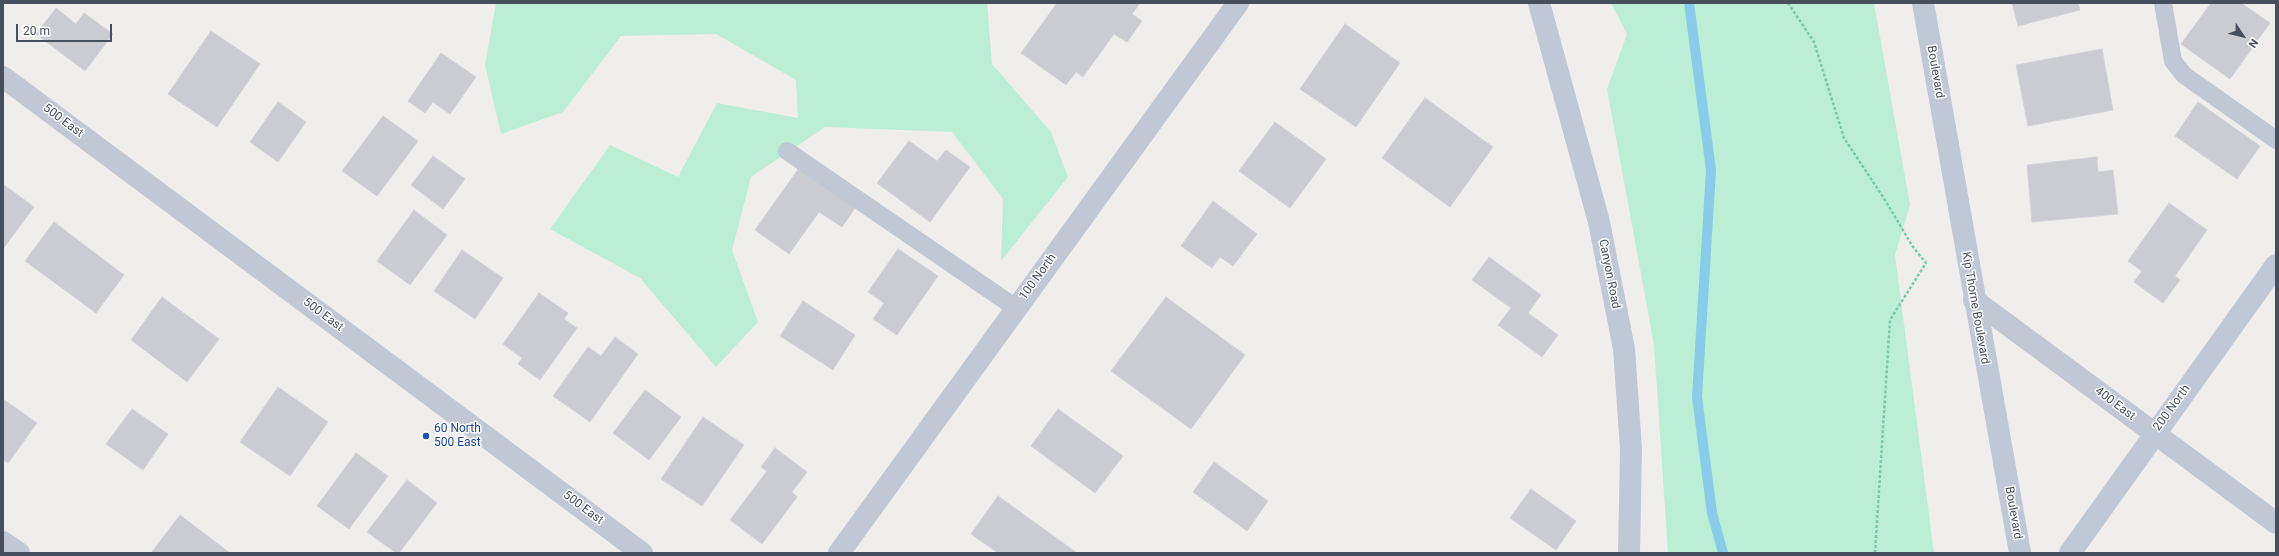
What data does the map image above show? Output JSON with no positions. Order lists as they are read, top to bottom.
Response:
{
  "streets": {
    "street": [
      "Boulevard",
      "500 East",
      "Canyon Road",
      "100 North",
      "Kip Thorne Boulevard",
      "400 East",
      "200 North"
    ]
  },
  "crossings": [
    ["Boulevard", "Kip Thorne Boulevard"],
    ["Kip Thorne Boulevard", "400 East"],
    ["400 East", "200 North"]
  ],
  "places": ["60 North 500 East"],
  "scale_bar": "20 m",
  "north": "bottom right"
}
